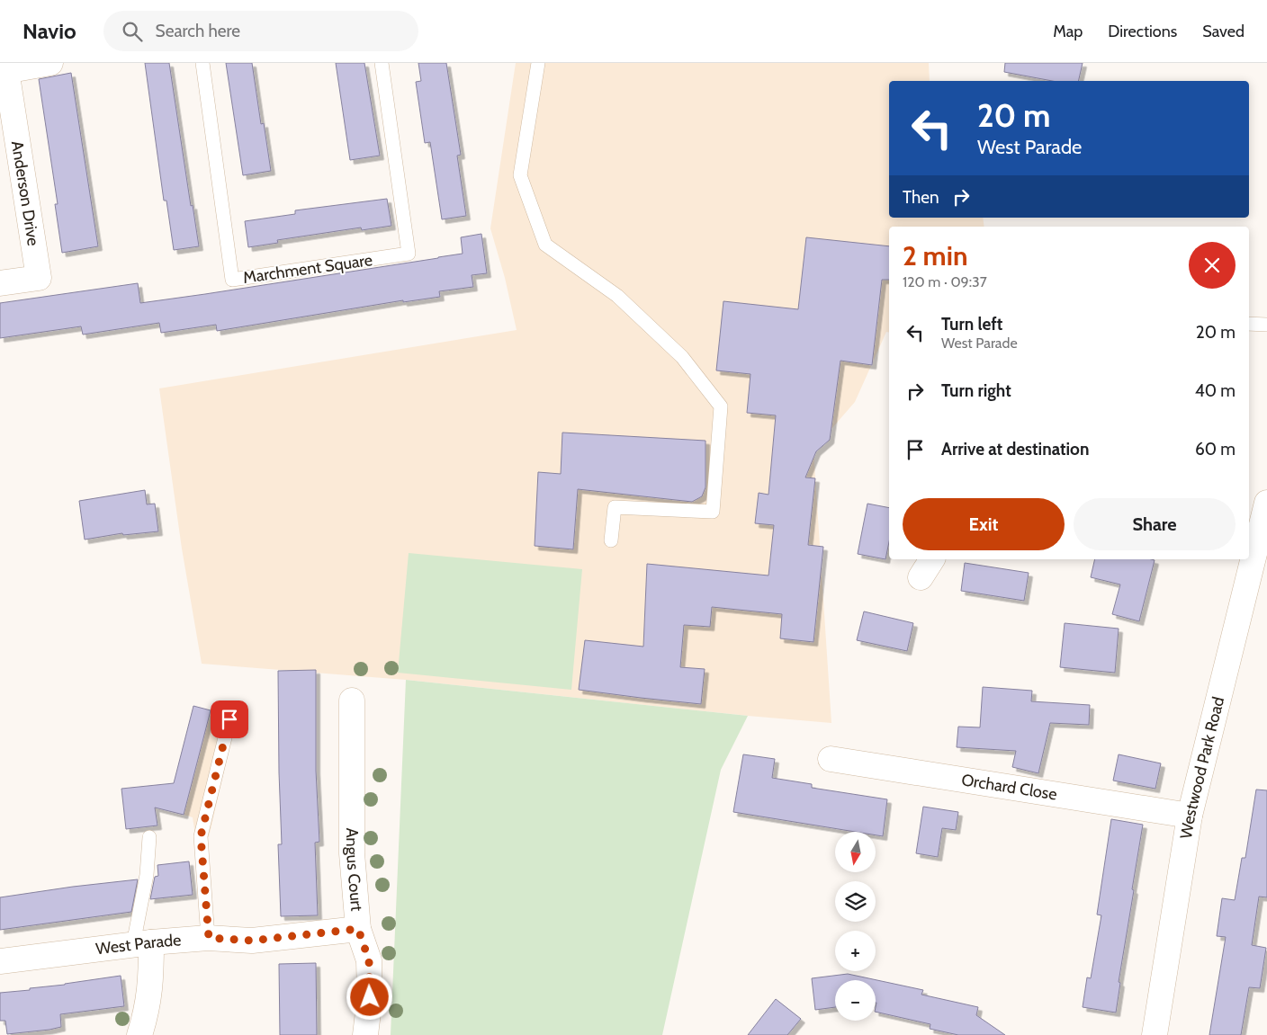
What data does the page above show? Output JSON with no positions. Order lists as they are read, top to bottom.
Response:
{
  "streets": {
    "street": [
      "Anderson Drive",
      "Westwood Park Road",
      "Orchard Close",
      "Angus Court",
      "West Parade"
    ],
    "lane": ["Marchment Square"]
  },
  "crossings": [
    ["Westwood Park Road", "Orchard Close"],
    ["Angus Court", "West Parade"]
  ],
  "north": "bottom",
  "page": {
    "header": "Navio",
    "search": "Search here",
    "nav": ["Map", "Directions", "Saved"],
    "turn": ["20 m", "West Parade"],
    "then": "Then",
    "heading": ["2 min", "120 m · 09:37"],
    "list": [
      {
        "name": "Turn left",
        "note": "West Parade",
        "value": "20 m"
      },
      {
        "name": "Turn right",
        "value": "40 m"
      },
      {
        "name": "Arrive at destination",
        "value": "60 m"
      }
    ],
    "buttons": ["Exit", "Share"],
    "map_buttons": ["+", "−"]
  }
}
